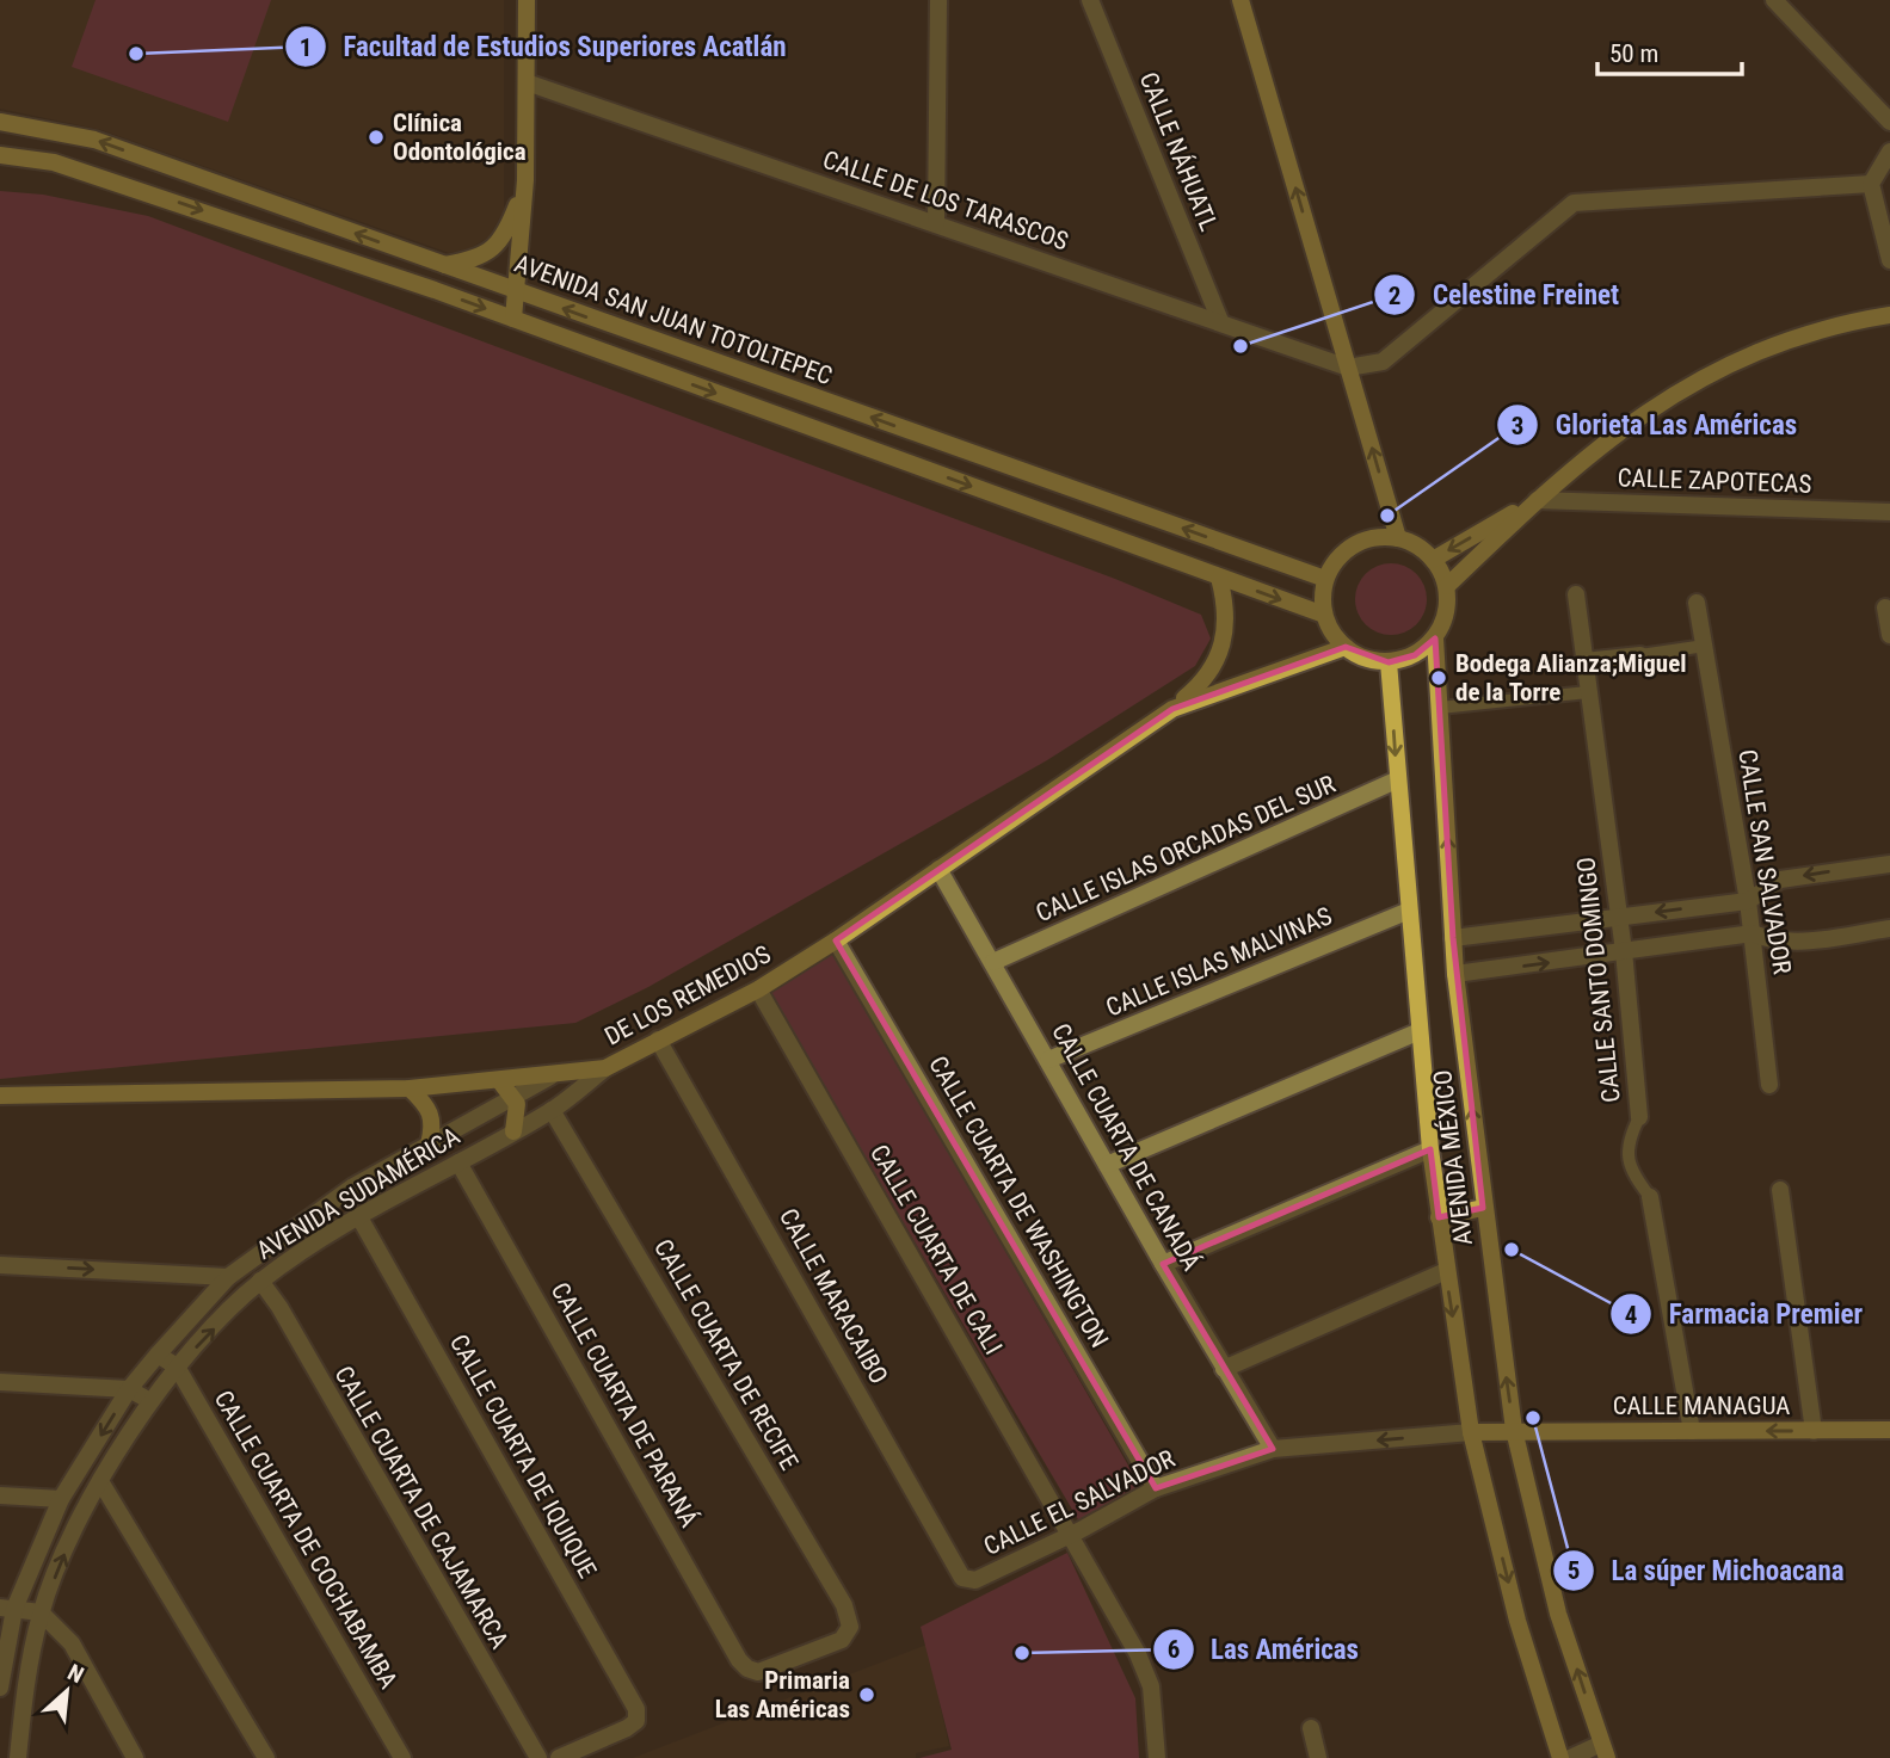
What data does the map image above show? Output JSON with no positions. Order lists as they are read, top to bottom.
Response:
{
  "streets": {
    "main road": [
      "AVENIDA SAN JUAN TOTOLTEPEC",
      "DE LOS REMEDIOS",
      "AVENIDA MÉXICO",
      "CALLE MANAGUA",
      "CALLE EL SALVADOR"
    ],
    "street": [
      "CALLE NÁHUATL",
      "CALLE DE LOS TARASCOS",
      "CALLE ZAPOTECAS",
      "CALLE ISLAS ORCADAS DEL SUR",
      "CALLE SAN SALVADOR",
      "CALLE ISLAS MALVINAS",
      "CALLE SANTO DOMINGO",
      "CALLE CUARTA DE CANADÁ",
      "AVENIDA SUDAMÉRICA",
      "CALLE CUARTA DE WASHINGTON",
      "CALLE CUARTA DE CALI",
      "CALLE MARACAIBO",
      "CALLE CUARTA DE RECIFE",
      "CALLE CUARTA DE PARANÁ",
      "CALLE CUARTA DE IQUIQUE",
      "CALLE CUARTA DE CAJAMARCA",
      "CALLE CUARTA DE COCHABAMBA"
    ]
  },
  "crossings": [
    ["CALLE NÁHUATL", "CALLE DE LOS TARASCOS"],
    ["AVENIDA SAN JUAN TOTOLTEPEC", "DE LOS REMEDIOS"],
    ["AVENIDA SAN JUAN TOTOLTEPEC", "AVENIDA MÉXICO"],
    ["CALLE ISLAS ORCADAS DEL SUR", "CALLE CUARTA DE CANADÁ"],
    ["CALLE ISLAS ORCADAS DEL SUR", "AVENIDA MÉXICO"],
    ["CALLE ISLAS MALVINAS", "CALLE CUARTA DE CANADÁ"],
    ["CALLE ISLAS MALVINAS", "AVENIDA MÉXICO"],
    ["CALLE SANTO DOMINGO", "CALLE MANAGUA"],
    ["DE LOS REMEDIOS", "CALLE CUARTA DE CANADÁ"],
    ["DE LOS REMEDIOS", "AVENIDA MÉXICO"],
    ["DE LOS REMEDIOS", "AVENIDA SUDAMÉRICA"],
    ["DE LOS REMEDIOS", "CALLE CUARTA DE WASHINGTON"],
    ["DE LOS REMEDIOS", "CALLE CUARTA DE CALI"],
    ["DE LOS REMEDIOS", "CALLE MARACAIBO"],
    ["CALLE CUARTA DE CANADÁ", "CALLE EL SALVADOR"],
    ["AVENIDA MÉXICO", "CALLE MANAGUA"],
    ["AVENIDA MÉXICO", "CALLE EL SALVADOR"],
    ["AVENIDA SUDAMÉRICA", "CALLE CUARTA DE RECIFE"],
    ["AVENIDA SUDAMÉRICA", "CALLE CUARTA DE PARANÁ"],
    ["AVENIDA SUDAMÉRICA", "CALLE CUARTA DE IQUIQUE"],
    ["AVENIDA SUDAMÉRICA", "CALLE CUARTA DE CAJAMARCA"],
    ["AVENIDA SUDAMÉRICA", "CALLE CUARTA DE COCHABAMBA"],
    ["CALLE CUARTA DE WASHINGTON", "CALLE EL SALVADOR"],
    ["CALLE CUARTA DE CALI", "CALLE EL SALVADOR"],
    ["CALLE MARACAIBO", "CALLE EL SALVADOR"],
    ["CALLE CUARTA DE RECIFE", "CALLE CUARTA DE PARANÁ"],
    ["CALLE MANAGUA", "CALLE EL SALVADOR"]
  ],
  "places": [
    "Facultad de Estudios Superiores Acatlán",
    "Clínica Odontológica",
    "Celestine Freinet",
    "Glorieta Las Américas",
    "Bodega Alianza;Miguel de la Torre",
    "Farmacia Premier",
    "La súper Michoacana",
    "Las Américas",
    "Primaria Las Américas"
  ],
  "scale_bar": "50 m",
  "north": "top right"
}
